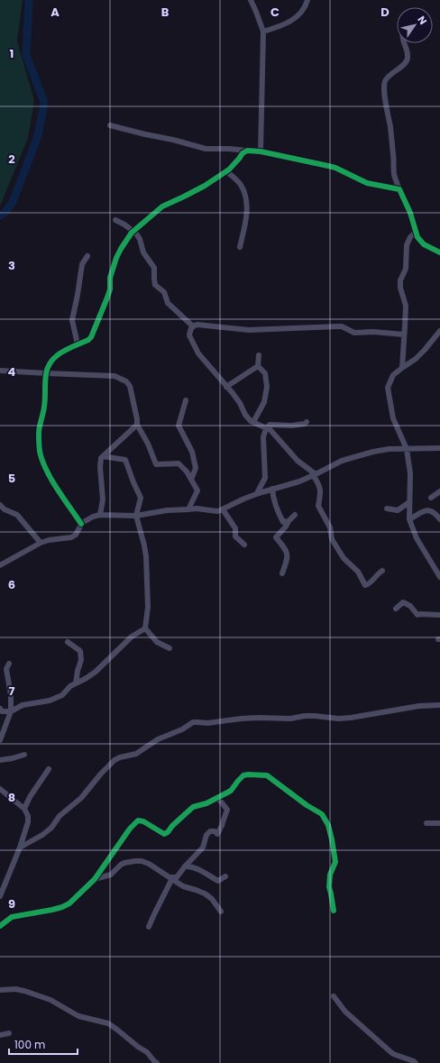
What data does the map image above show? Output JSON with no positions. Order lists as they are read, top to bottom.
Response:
{
  "scale_bar": "100 m",
  "north": "top right",
  "grid": {
    "columns": [
      "A",
      "B",
      "C",
      "D"
    ],
    "rows": [
      "1",
      "2",
      "3",
      "4",
      "5",
      "6",
      "7",
      "8",
      "9"
    ]
  }
}
